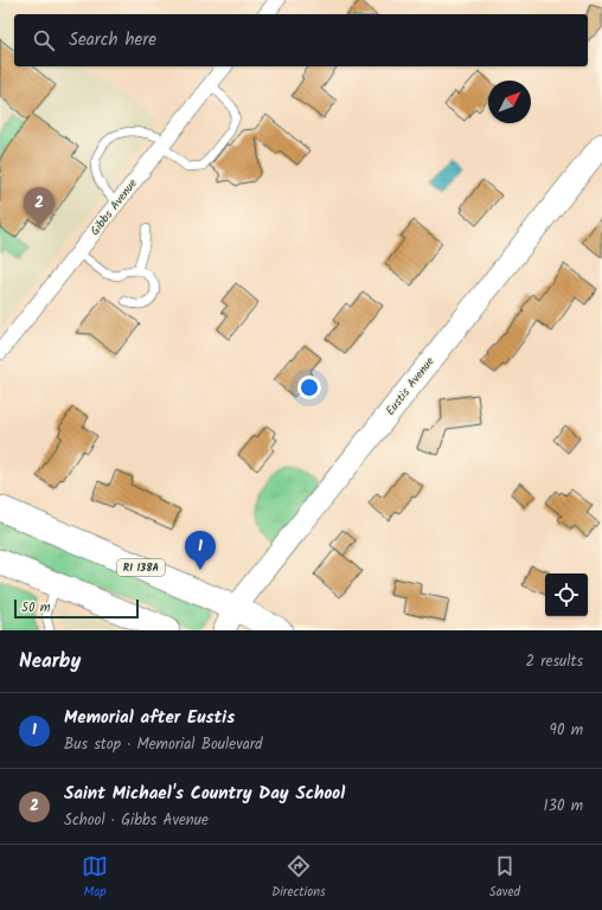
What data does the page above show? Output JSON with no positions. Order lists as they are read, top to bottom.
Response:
{
  "streets": {
    "main road": ["RI 138A"],
    "street": ["Gibbs Avenue", "Eustis Avenue"]
  },
  "crossings": [
    ["Eustis Avenue", "RI 138A"]
  ],
  "scale_bar": "50 m",
  "north": "top right",
  "page": {
    "search": "Search here",
    "pins": ["2", "1"],
    "scale": "50 m",
    "heading": ["Nearby", "2 results"],
    "list": [
      {
        "mark": "1",
        "name": "Memorial after Eustis",
        "note": "Bus stop · Memorial Boulevard",
        "value": "90 m"
      },
      {
        "mark": "2",
        "name": "Saint Michael's Country Day School",
        "note": "School · Gibbs Avenue",
        "value": "130 m"
      }
    ],
    "nav": ["Map", "Directions", "Saved"]
  }
}
